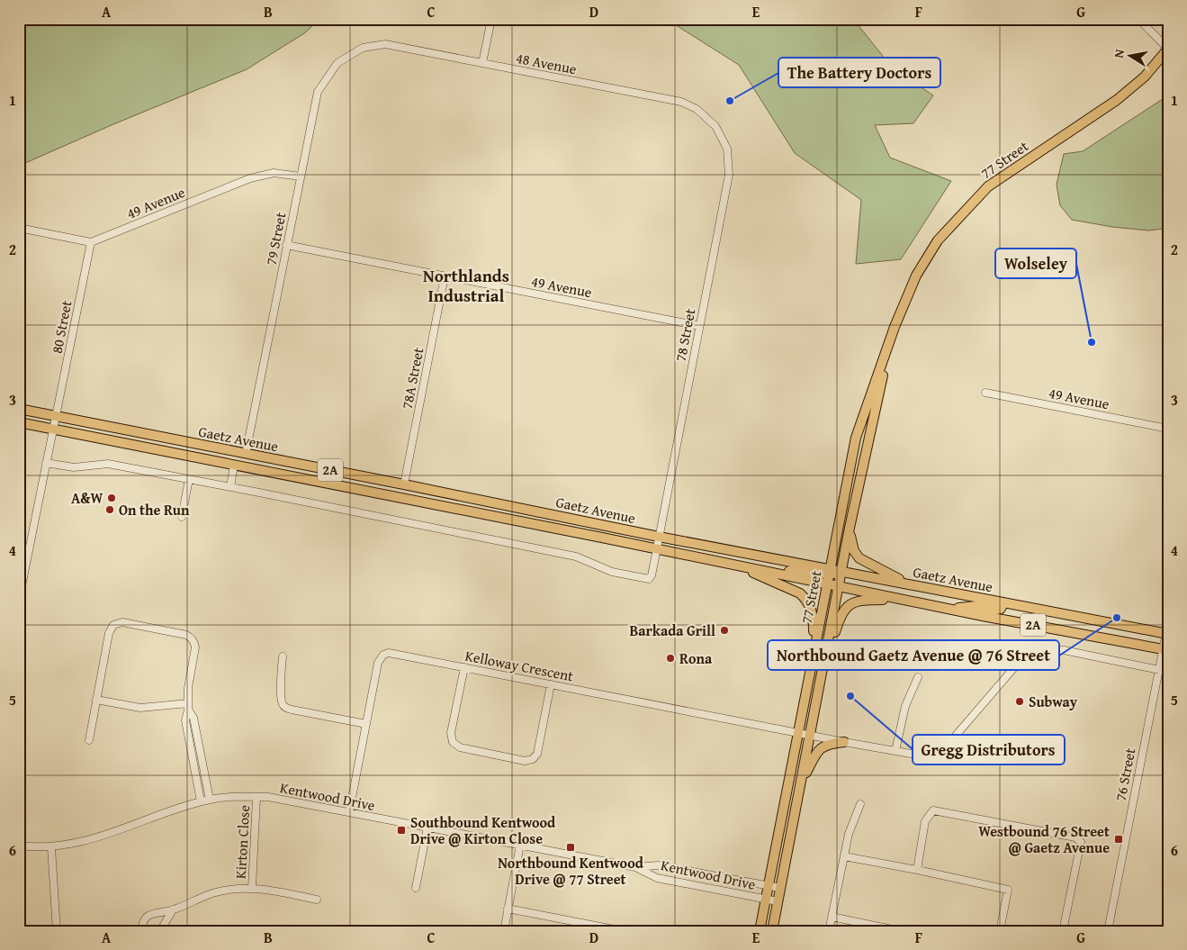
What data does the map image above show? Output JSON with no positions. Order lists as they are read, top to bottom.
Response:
{
  "streets": {
    "main road": ["77 Street", "Gaetz Avenue", "2A"],
    "street": [
      "48 Avenue",
      "49 Avenue",
      "79 Street",
      "80 Street",
      "78 Street",
      "78A Street",
      "Kelloway Crescent",
      "76 Street",
      "Kentwood Drive",
      "Kirton Close"
    ]
  },
  "crossings": [
    ["48 Avenue", "79 Street"],
    ["48 Avenue", "78 Street"],
    ["77 Street", "Gaetz Avenue"],
    ["77 Street", "Kelloway Crescent"],
    ["77 Street", "Kentwood Drive"],
    ["49 Avenue", "79 Street"],
    ["49 Avenue", "80 Street"],
    ["49 Avenue", "78 Street"],
    ["49 Avenue", "78A Street"],
    ["79 Street", "Gaetz Avenue"],
    ["80 Street", "Gaetz Avenue"],
    ["78 Street", "Gaetz Avenue"],
    ["78A Street", "Gaetz Avenue"],
    ["Gaetz Avenue", "76 Street"],
    ["Kelloway Crescent", "76 Street"],
    ["Kelloway Crescent", "Kentwood Drive"],
    ["Kentwood Drive", "Kirton Close"]
  ],
  "districts": ["Northlands Industrial"],
  "places": {
    "other": [
      "The Battery Doctors",
      "Wolseley",
      "A&W",
      "On the Run",
      "Northbound Gaetz Avenue @ 76 Street",
      "Barkada Grill",
      "Rona",
      "Gregg Distributors",
      "Subway"
    ],
    "transit": ["Southbound Kentwood Drive @ Kirton Close", "Westbound 76 Street @ Gaetz Avenue", "Northbound Kentwood Drive @ 77 Street"]
  },
  "north": "left",
  "grid": {
    "columns": [
      "A",
      "B",
      "C",
      "D",
      "E",
      "F",
      "G"
    ],
    "rows": [
      "1",
      "2",
      "3",
      "4",
      "5",
      "6"
    ]
  }
}
